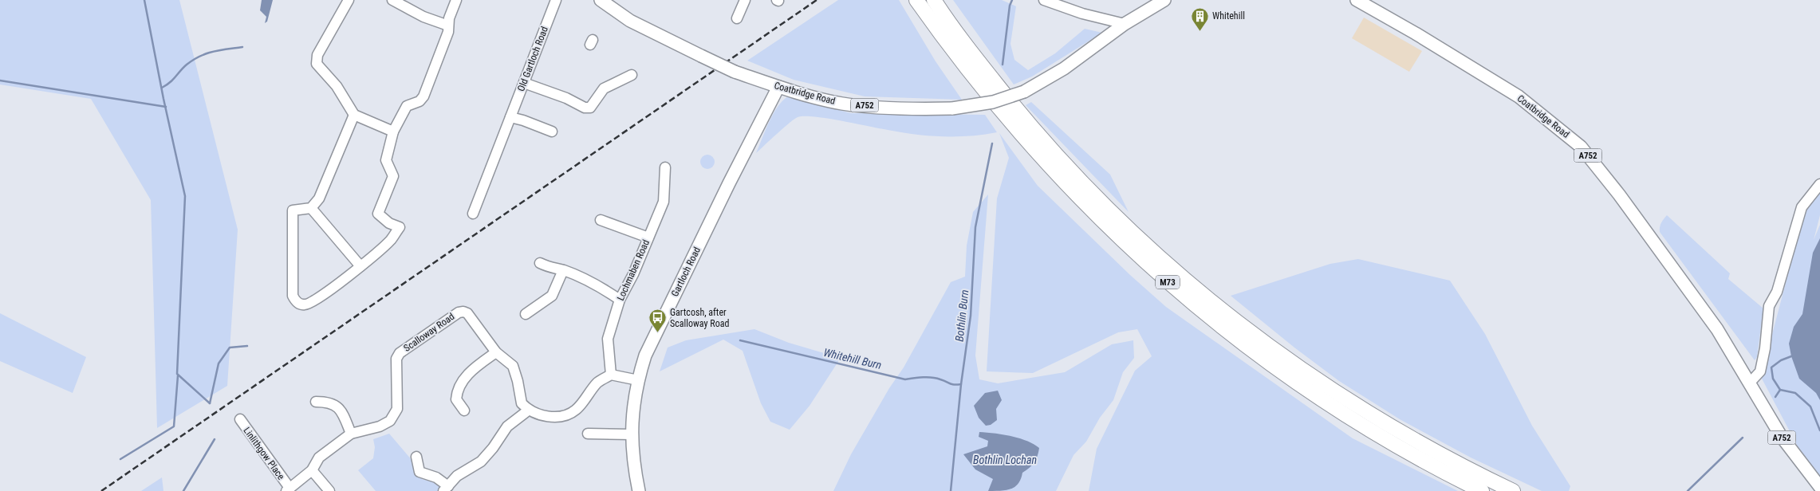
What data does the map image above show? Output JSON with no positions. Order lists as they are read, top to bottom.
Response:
{
  "streets": {
    "highway": ["M73"],
    "main road": ["Coatbridge Road", "A752", "Gartloch Road"],
    "street": [
      "Old Gartloch Road",
      "Lochmaben Road",
      "Scalloway Road",
      "Linlithgow Place"
    ]
  },
  "crossings": [
    ["Coatbridge Road", "A752"],
    ["Coatbridge Road", "Gartloch Road"],
    ["Scalloway Road", "Linlithgow Place"]
  ],
  "water": ["Bothlin Burn", "Whitehill Burn", "Bothlin Lochan"],
  "places": {
    "building": ["Whitehill"],
    "bus stop": ["Gartcosh, after Scalloway Road"]
  }
}
